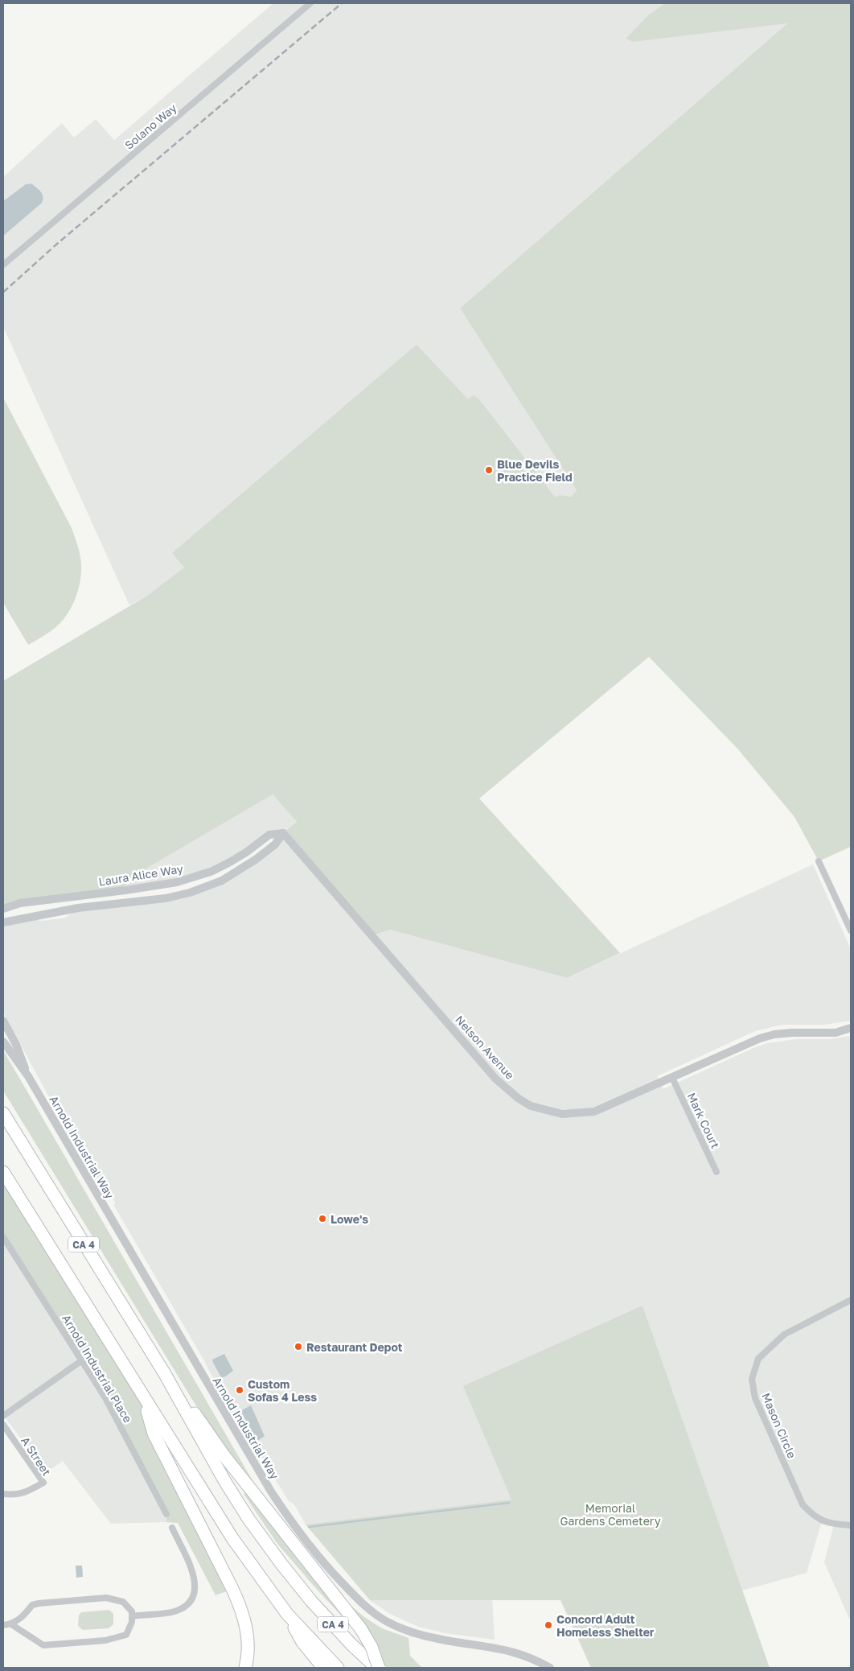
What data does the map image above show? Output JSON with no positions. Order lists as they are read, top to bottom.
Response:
{
  "streets": {
    "highway": ["CA 4"],
    "street": [
      "Solano Way",
      "Laura Alice Way",
      "Nelson Avenue",
      "Mark Court",
      "Arnold Industrial Way",
      "Arnold Industrial Place",
      "Mason Circle",
      "A Street"
    ]
  },
  "crossings": [
    ["Laura Alice Way", "Nelson Avenue"],
    ["Nelson Avenue", "Mark Court"]
  ],
  "parks": ["Memorial Gardens Cemetery"],
  "places": [
    "Blue Devils Practice Field",
    "Lowe's",
    "Restaurant Depot",
    "Custom Sofas 4 Less",
    "Concord Adult Homeless Shelter"
  ]
}
